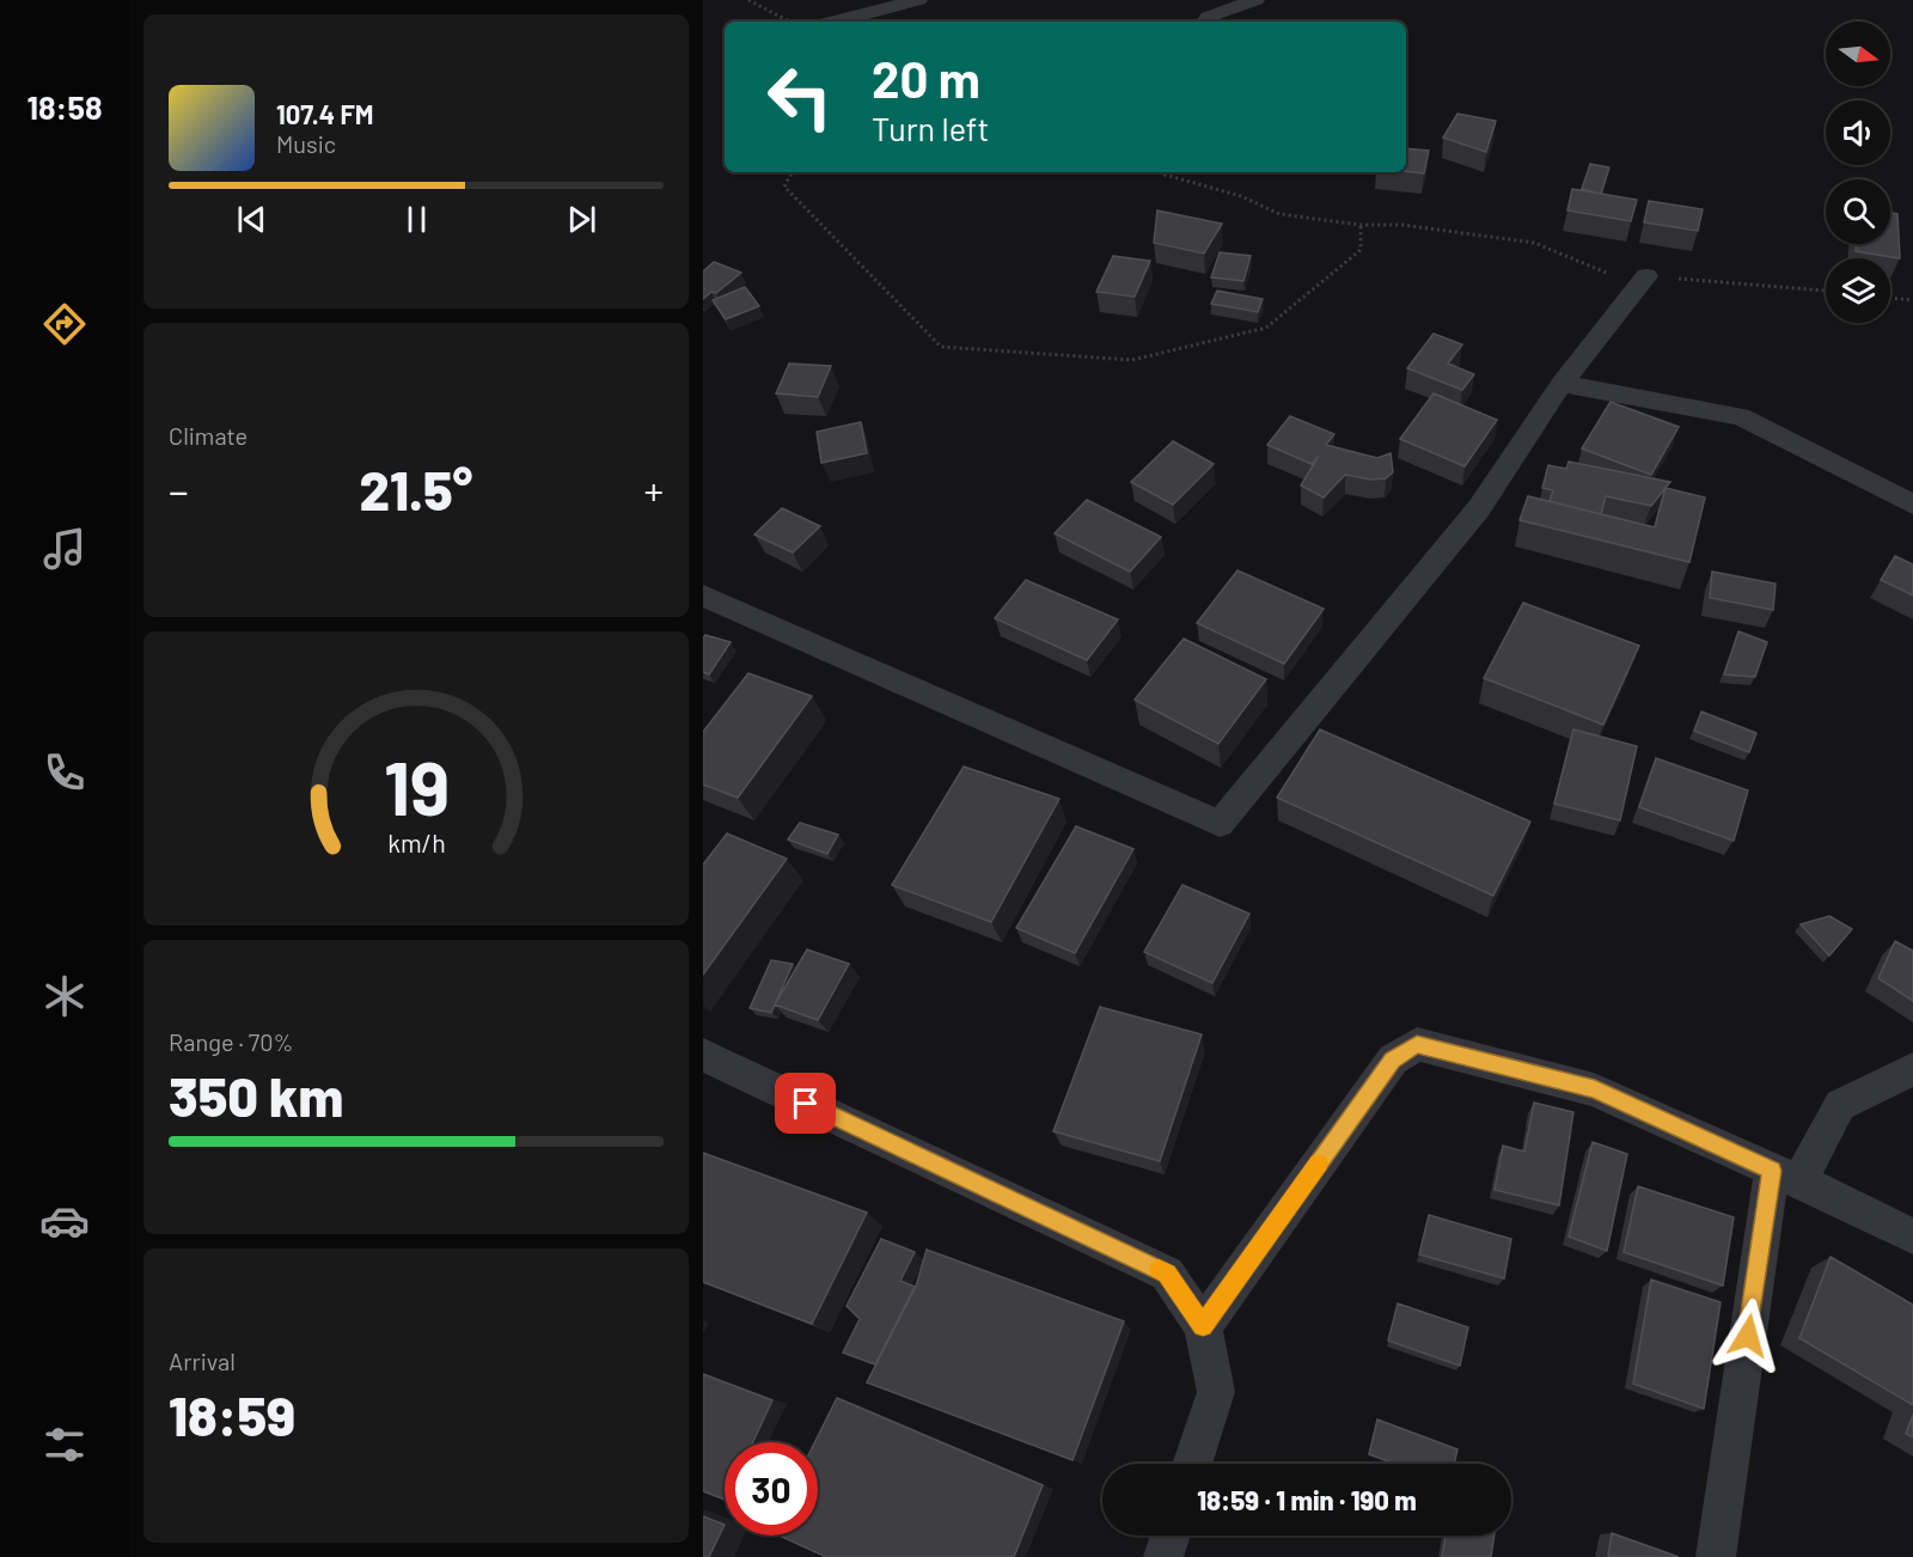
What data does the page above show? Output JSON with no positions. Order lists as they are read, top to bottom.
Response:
{
  "north": "right",
  "page": {
    "tabs": "18:58",
    "turn": ["20 m", "Turn left"],
    "song": ["107.4 FM", "Music"],
    "tile": [
      "Climate",
      ["Range · 70%", "350 km"],
      ["Arrival", "18:59"]
    ],
    "heat": ["−", "21.5°", "+"],
    "limit": "30",
    "trip": "18:59 · 1 min · 190 m",
    "gauge": ["19", "km/h"]
  }
}
